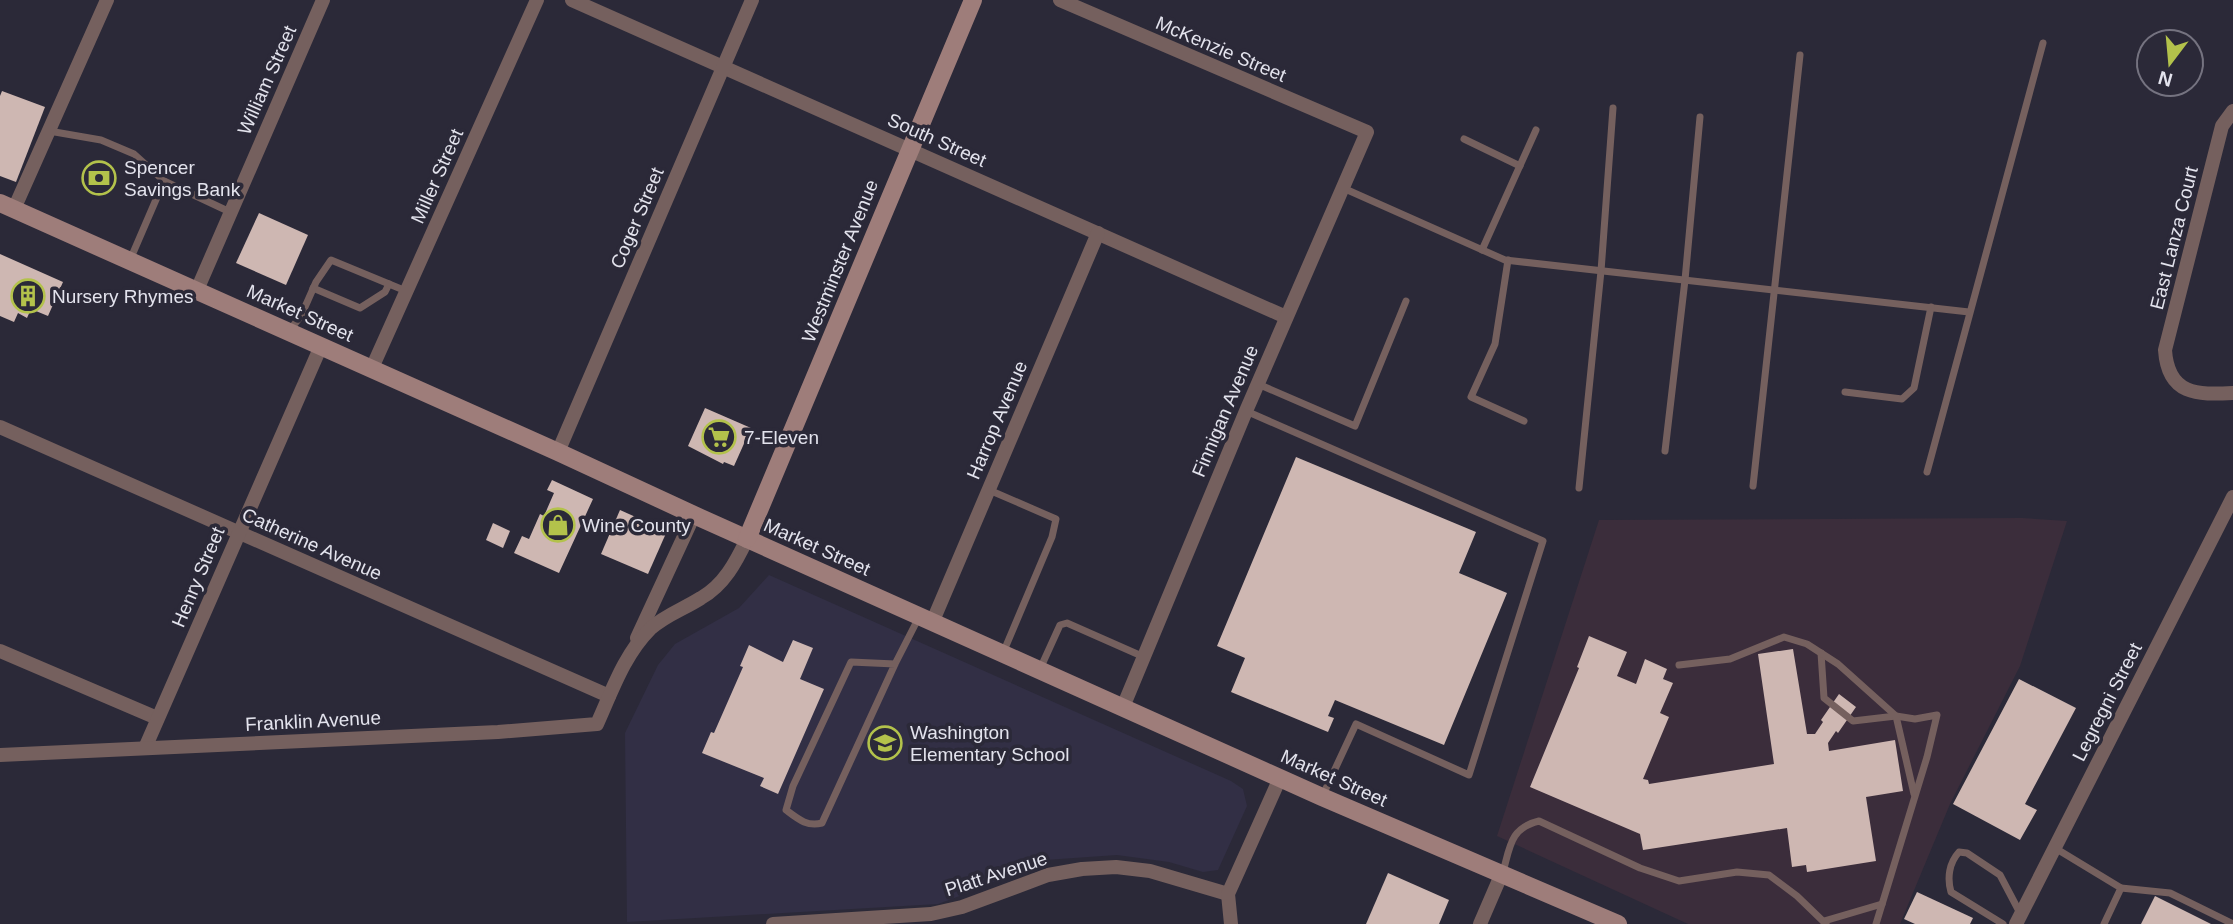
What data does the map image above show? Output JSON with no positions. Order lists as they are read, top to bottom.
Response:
{
  "streets": {
    "main road": ["Westminster Avenue", "Market Street"],
    "street": [
      "McKenzie Street",
      "William Street",
      "South Street",
      "Miller Street",
      "Coger Street",
      "East Lanza Court",
      "Finnigan Avenue",
      "Harrop Avenue",
      "Catherine Avenue",
      "Henry Street",
      "Legregni Street",
      "Franklin Avenue",
      "Platt Avenue"
    ]
  },
  "crossings": [
    ["McKenzie Street", "Finnigan Avenue"],
    ["William Street", "Market Street"],
    ["South Street", "Coger Street"],
    ["South Street", "Westminster Avenue"],
    ["South Street", "Finnigan Avenue"],
    ["South Street", "Harrop Avenue"],
    ["Miller Street", "Market Street"],
    ["Coger Street", "Market Street"],
    ["Westminster Avenue", "Market Street"],
    ["Market Street", "Finnigan Avenue"],
    ["Market Street", "Harrop Avenue"],
    ["Market Street", "Henry Street"],
    ["Catherine Avenue", "Henry Street"],
    ["Catherine Avenue", "Franklin Avenue"],
    ["Henry Street", "Franklin Avenue"]
  ],
  "places": {
    "bank": ["Spencer Savings Bank"],
    "building": ["Nursery Rhymes"],
    "supermarket": ["7-Eleven"],
    "shop": ["Wine County"],
    "school or university": ["Washington Elementary School"]
  },
  "north": "bottom"
}
